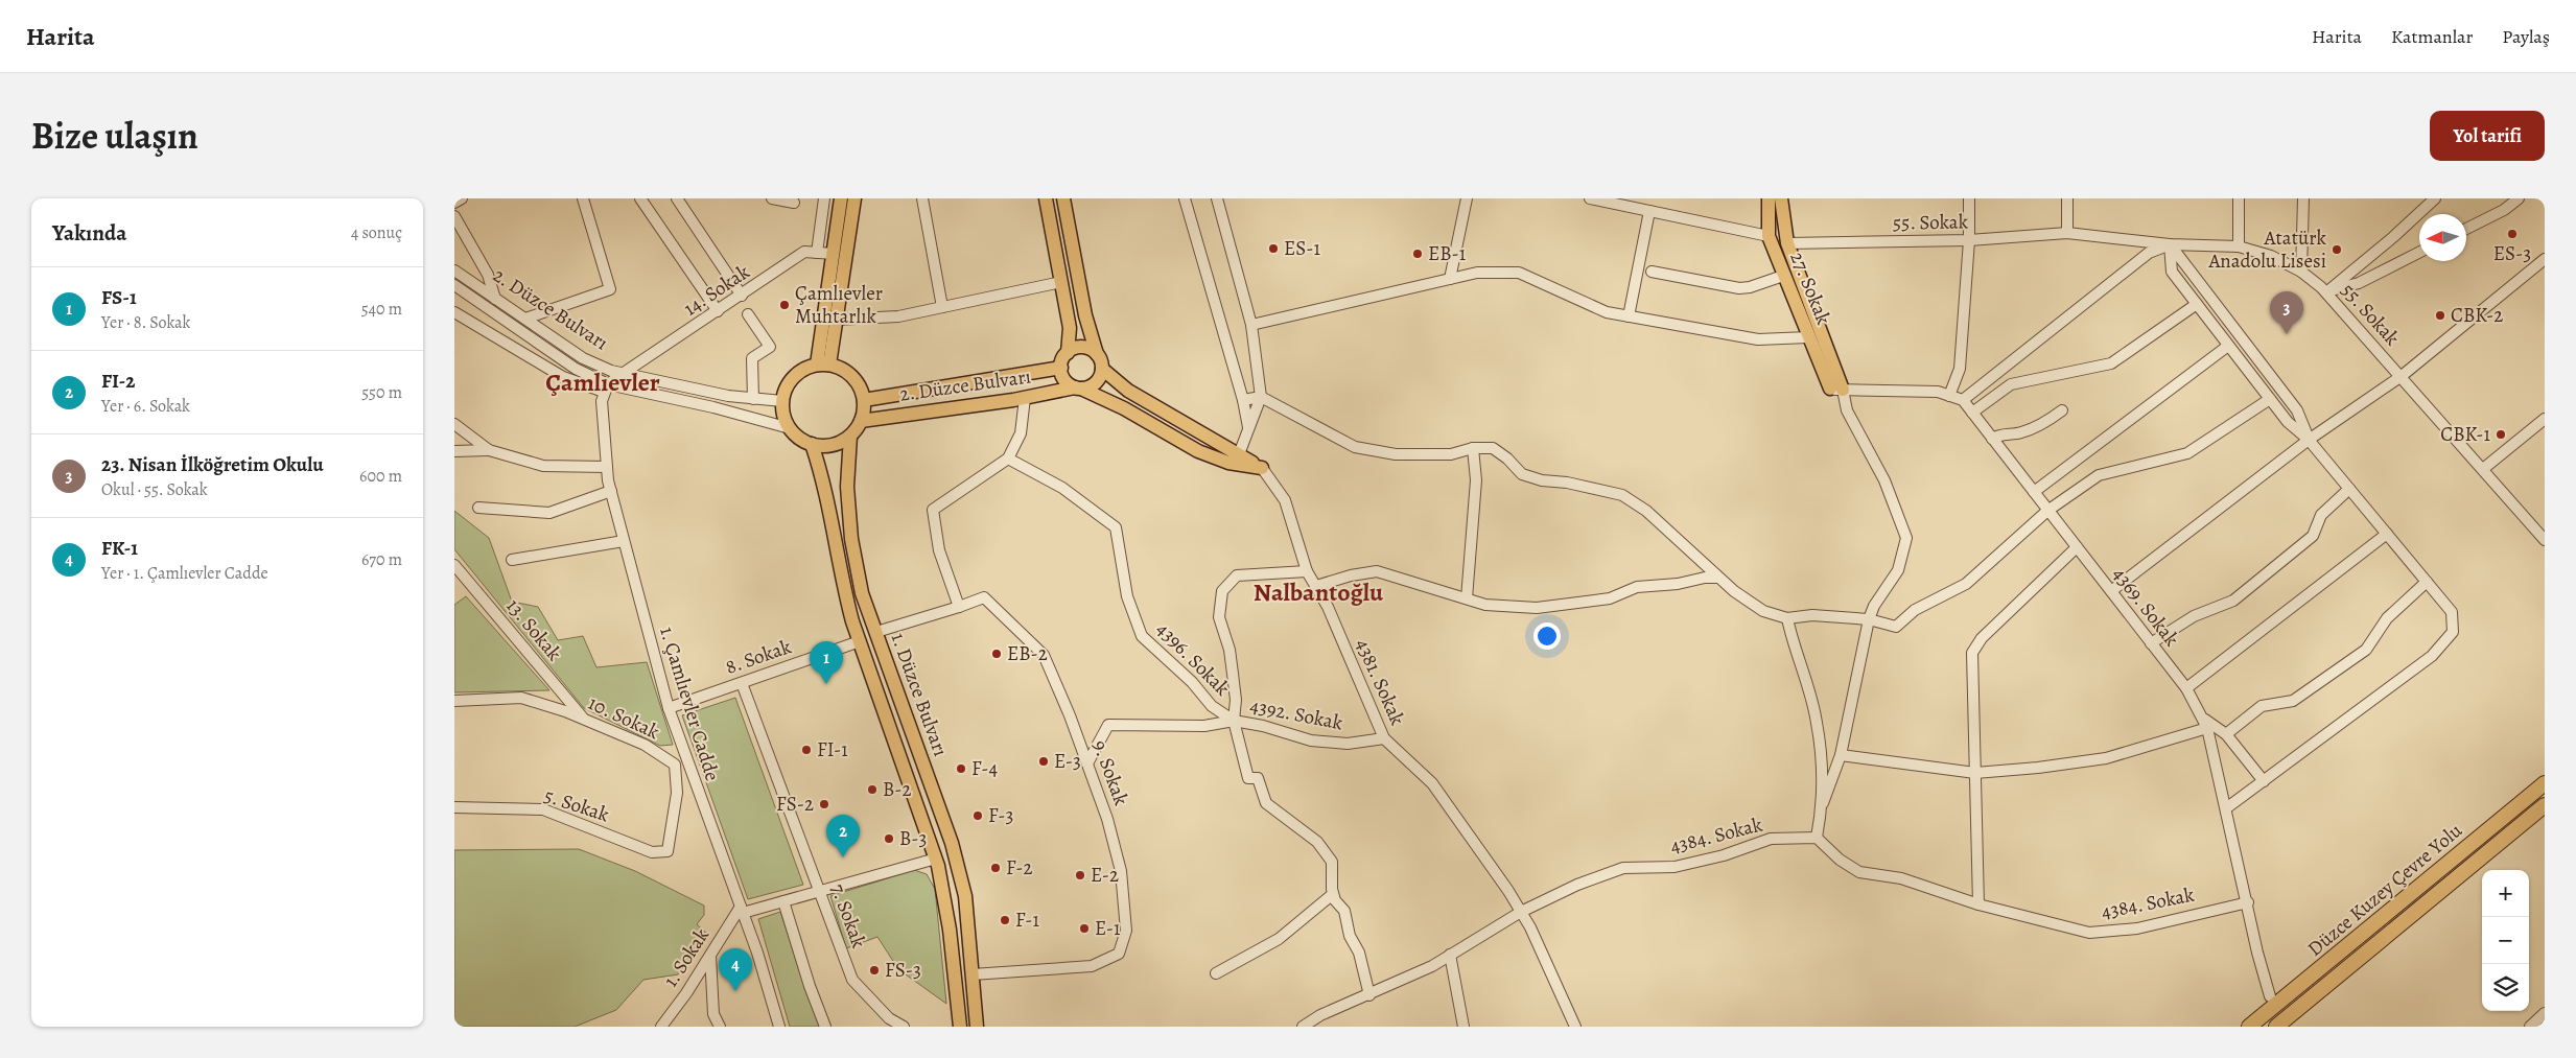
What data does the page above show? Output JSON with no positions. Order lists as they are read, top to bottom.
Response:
{
  "streets": {
    "highway": ["Düzce Kuzey Çevre Yolu"],
    "main road": ["27. Sokak", "2. Düzce Bulvarı", "1. Düzce Bulvarı"],
    "street": [
      "55. Sokak",
      "14. Sokak",
      "4369. Sokak",
      "13. Sokak",
      "8. Sokak",
      "4396. Sokak",
      "4381. Sokak",
      "1. Çamlıevler Cadde",
      "4392. Sokak",
      "10. Sokak",
      "9. Sokak",
      "5. Sokak",
      "4384. Sokak",
      "7. Sokak",
      "1. Sokak"
    ]
  },
  "crossings": [
    ["14. Sokak", "2. Düzce Bulvarı"],
    ["14. Sokak", "1. Çamlıevler Cadde"],
    ["2. Düzce Bulvarı", "1. Düzce Bulvarı"],
    ["2. Düzce Bulvarı", "1. Çamlıevler Cadde"],
    ["4369. Sokak", "4384. Sokak"],
    ["13. Sokak", "10. Sokak"],
    ["8. Sokak", "1. Düzce Bulvarı"],
    ["8. Sokak", "1. Çamlıevler Cadde"],
    ["8. Sokak", "7. Sokak"],
    ["4396. Sokak", "4392. Sokak"],
    ["4381. Sokak", "4392. Sokak"],
    ["4381. Sokak", "4384. Sokak"],
    ["1. Düzce Bulvarı", "9. Sokak"],
    ["1. Çamlıevler Cadde", "1. Sokak"],
    ["10. Sokak", "5. Sokak"]
  ],
  "districts": ["Çamlıevler", "Nalbantoğlu"],
  "places": [
    "ES-3",
    "ES-1",
    "Atatürk Anadolu Lisesi",
    "EB-1",
    "Çamlıevler Muhtarlık",
    "CBK-2",
    "CBK-1",
    "EB-2",
    "FI-1",
    "E-3",
    "F-4",
    "B-2",
    "FS-2",
    "F-3",
    "B-3",
    "F-2",
    "E-2",
    "F-1",
    "E-1",
    "FS-3"
  ],
  "north": "left",
  "page": {
    "header": "Harita",
    "nav": ["Harita", "Katmanlar", "Paylaş"],
    "title": "Bize ulaşın",
    "buttons": "Yol tarifi",
    "heading": ["Yakında", "4 sonuç"],
    "list": [
      {
        "mark": "1",
        "name": "FS-1",
        "note": "Yer · 8. Sokak",
        "value": "540 m"
      },
      {
        "mark": "2",
        "name": "FI-2",
        "note": "Yer · 6. Sokak",
        "value": "550 m"
      },
      {
        "mark": "3",
        "name": "23. Nisan İlköğretim Okulu",
        "note": "Okul · 55. Sokak",
        "value": "600 m"
      },
      {
        "mark": "4",
        "name": "FK-1",
        "note": "Yer · 1. Çamlıevler Cadde",
        "value": "670 m"
      }
    ],
    "pins": [
      "3",
      "1",
      "2",
      "4"
    ],
    "map_buttons": ["+", "−"]
  }
}
